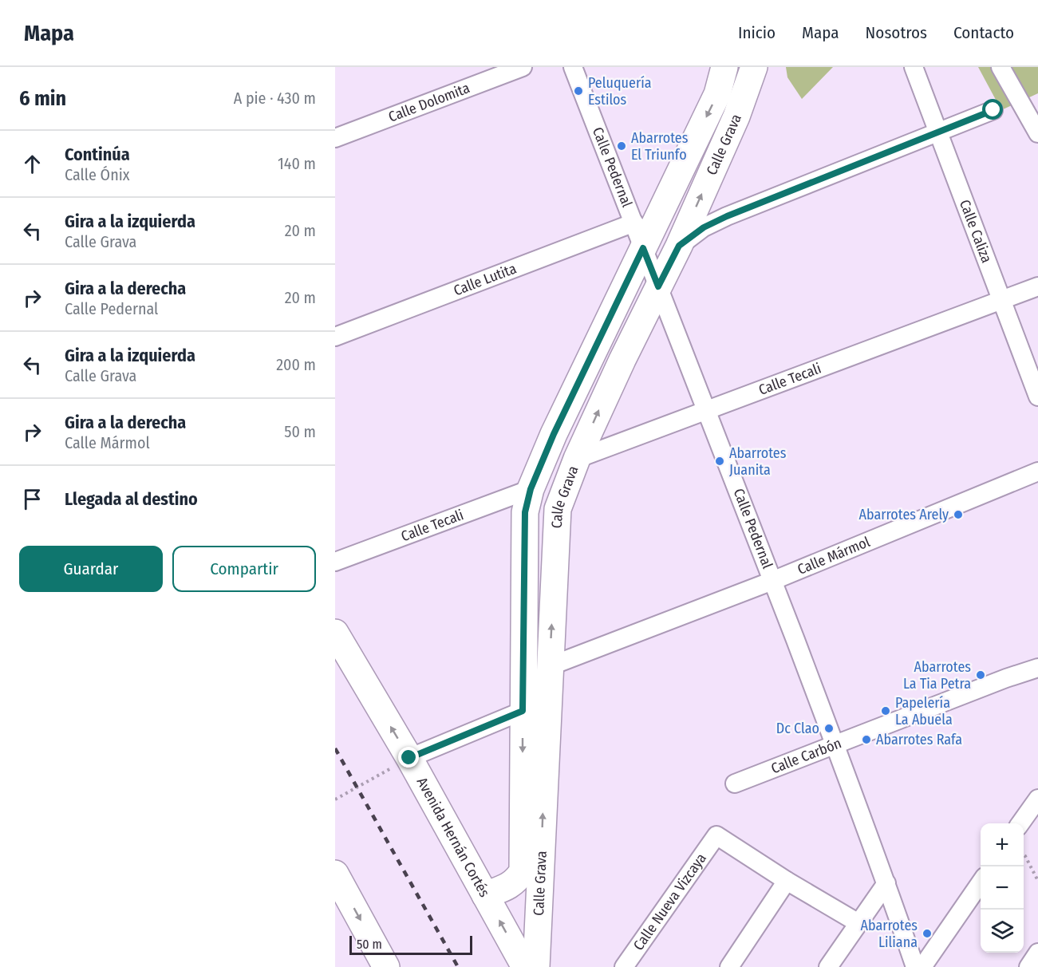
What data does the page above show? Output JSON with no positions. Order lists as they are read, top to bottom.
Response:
{
  "streets": {
    "main road": ["Calle Grava", "Avenida Hernán Cortés"],
    "street": [
      "Calle Dolomita",
      "Calle Pedernal",
      "Calle Caliza",
      "Calle Lutita",
      "Calle Tecali",
      "Calle Mármol",
      "Calle Carbón",
      "Calle Nueva Vizcaya"
    ]
  },
  "crossings": [
    ["Calle Grava", "Calle Pedernal"],
    ["Calle Grava", "Calle Tecali"],
    ["Calle Grava", "Calle Mármol"],
    ["Calle Grava", "Avenida Hernán Cortés"],
    ["Calle Pedernal", "Calle Lutita"],
    ["Calle Pedernal", "Calle Tecali"],
    ["Calle Pedernal", "Calle Mármol"],
    ["Calle Pedernal", "Calle Carbón"],
    ["Calle Caliza", "Calle Tecali"]
  ],
  "one_way": ["Avenida Hernán Cortés"],
  "places": [
    "Peluquería Estilos",
    "Abarrotes El Triunfo",
    "Abarrotes Juanita",
    "Abarrotes Arely",
    "Abarrotes La Tia Petra",
    "Papelería La Abuela",
    "Dc Clao",
    "Abarrotes Rafa",
    "Abarrotes Liliana"
  ],
  "scale_bar": "50 m",
  "page": {
    "header": "Mapa",
    "nav": [
      "Inicio",
      "Mapa",
      "Nosotros",
      "Contacto"
    ],
    "heading": ["6 min", "A pie · 430 m"],
    "list": [
      ["Continúa", "Calle Ónix", "140 m"],
      ["Gira a la izquierda", "Calle Grava", "20 m"],
      ["Gira a la derecha", "Calle Pedernal", "20 m"],
      ["Gira a la izquierda", "Calle Grava", "200 m"],
      ["Gira a la derecha", "Calle Mármol", "50 m"],
      "Llegada al destino"
    ],
    "buttons": ["Guardar", "Compartir"],
    "map_buttons": ["+", "−"],
    "scale": "50 m"
  }
}
